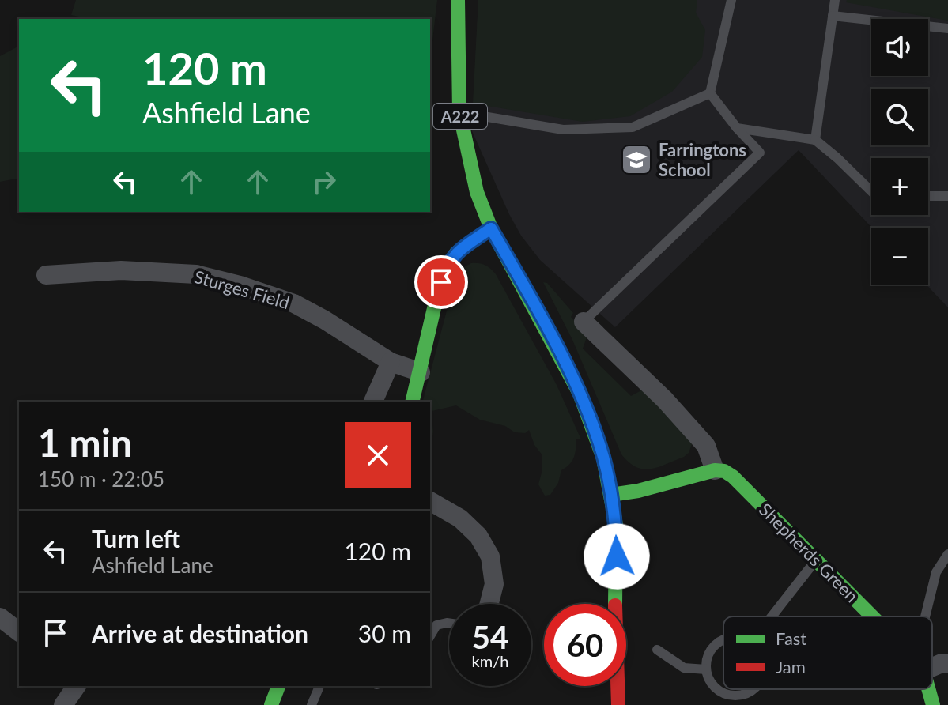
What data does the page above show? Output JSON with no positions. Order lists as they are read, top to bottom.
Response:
{
  "streets": {
    "main road": ["A222", "Shepherds Green"],
    "street": ["Sturges Field"]
  },
  "places": {
    "school or university": ["Farringtons School"]
  },
  "legend": ["Fast", "Jam"],
  "page": {
    "map_buttons": ["+", "−"],
    "turn": ["120 m", "Ashfield Lane"],
    "heading": ["1 min", "150 m · 22:05"],
    "list": [
      {
        "name": "Turn left",
        "note": "Ashfield Lane",
        "value": "120 m"
      },
      {
        "name": "Arrive at destination",
        "value": "30 m"
      }
    ],
    "speed": "54 km/h",
    "limit": "60"
  }
}
